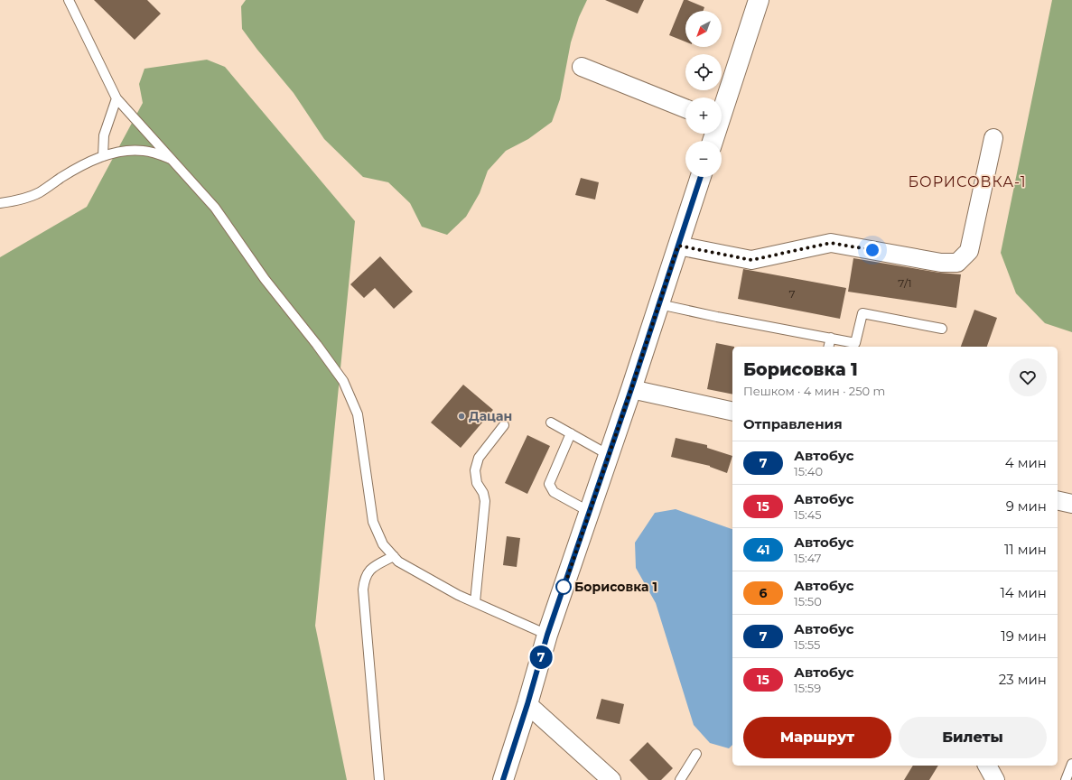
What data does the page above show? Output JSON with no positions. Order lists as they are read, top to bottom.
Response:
{
  "districts": ["БОРИСОВКА-1"],
  "places": ["Дацан", "Борисовка 1"],
  "lines": ["bus line 7"],
  "house_numbers": ["7/1", "7"],
  "north": "bottom left",
  "page": {
    "on_map": "7",
    "map_buttons": ["+", "−"],
    "heading": [
      ["Борисовка 1", "Пешком · 4 мин · 250 m"],
      "Отправления"
    ],
    "list": [
      {
        "mark": "7",
        "name": "Автобус",
        "note": "15:40",
        "value": "4 мин"
      },
      {
        "mark": "15",
        "name": "Автобус",
        "note": "15:45",
        "value": "9 мин"
      },
      {
        "mark": "41",
        "name": "Автобус",
        "note": "15:47",
        "value": "11 мин"
      },
      {
        "mark": "6",
        "name": "Автобус",
        "note": "15:50",
        "value": "14 мин"
      },
      {
        "mark": "7",
        "name": "Автобус",
        "note": "15:55",
        "value": "19 мин"
      },
      {
        "mark": "15",
        "name": "Автобус",
        "note": "15:59",
        "value": "23 мин"
      }
    ],
    "buttons": ["Маршрут", "Билеты"]
  }
}
